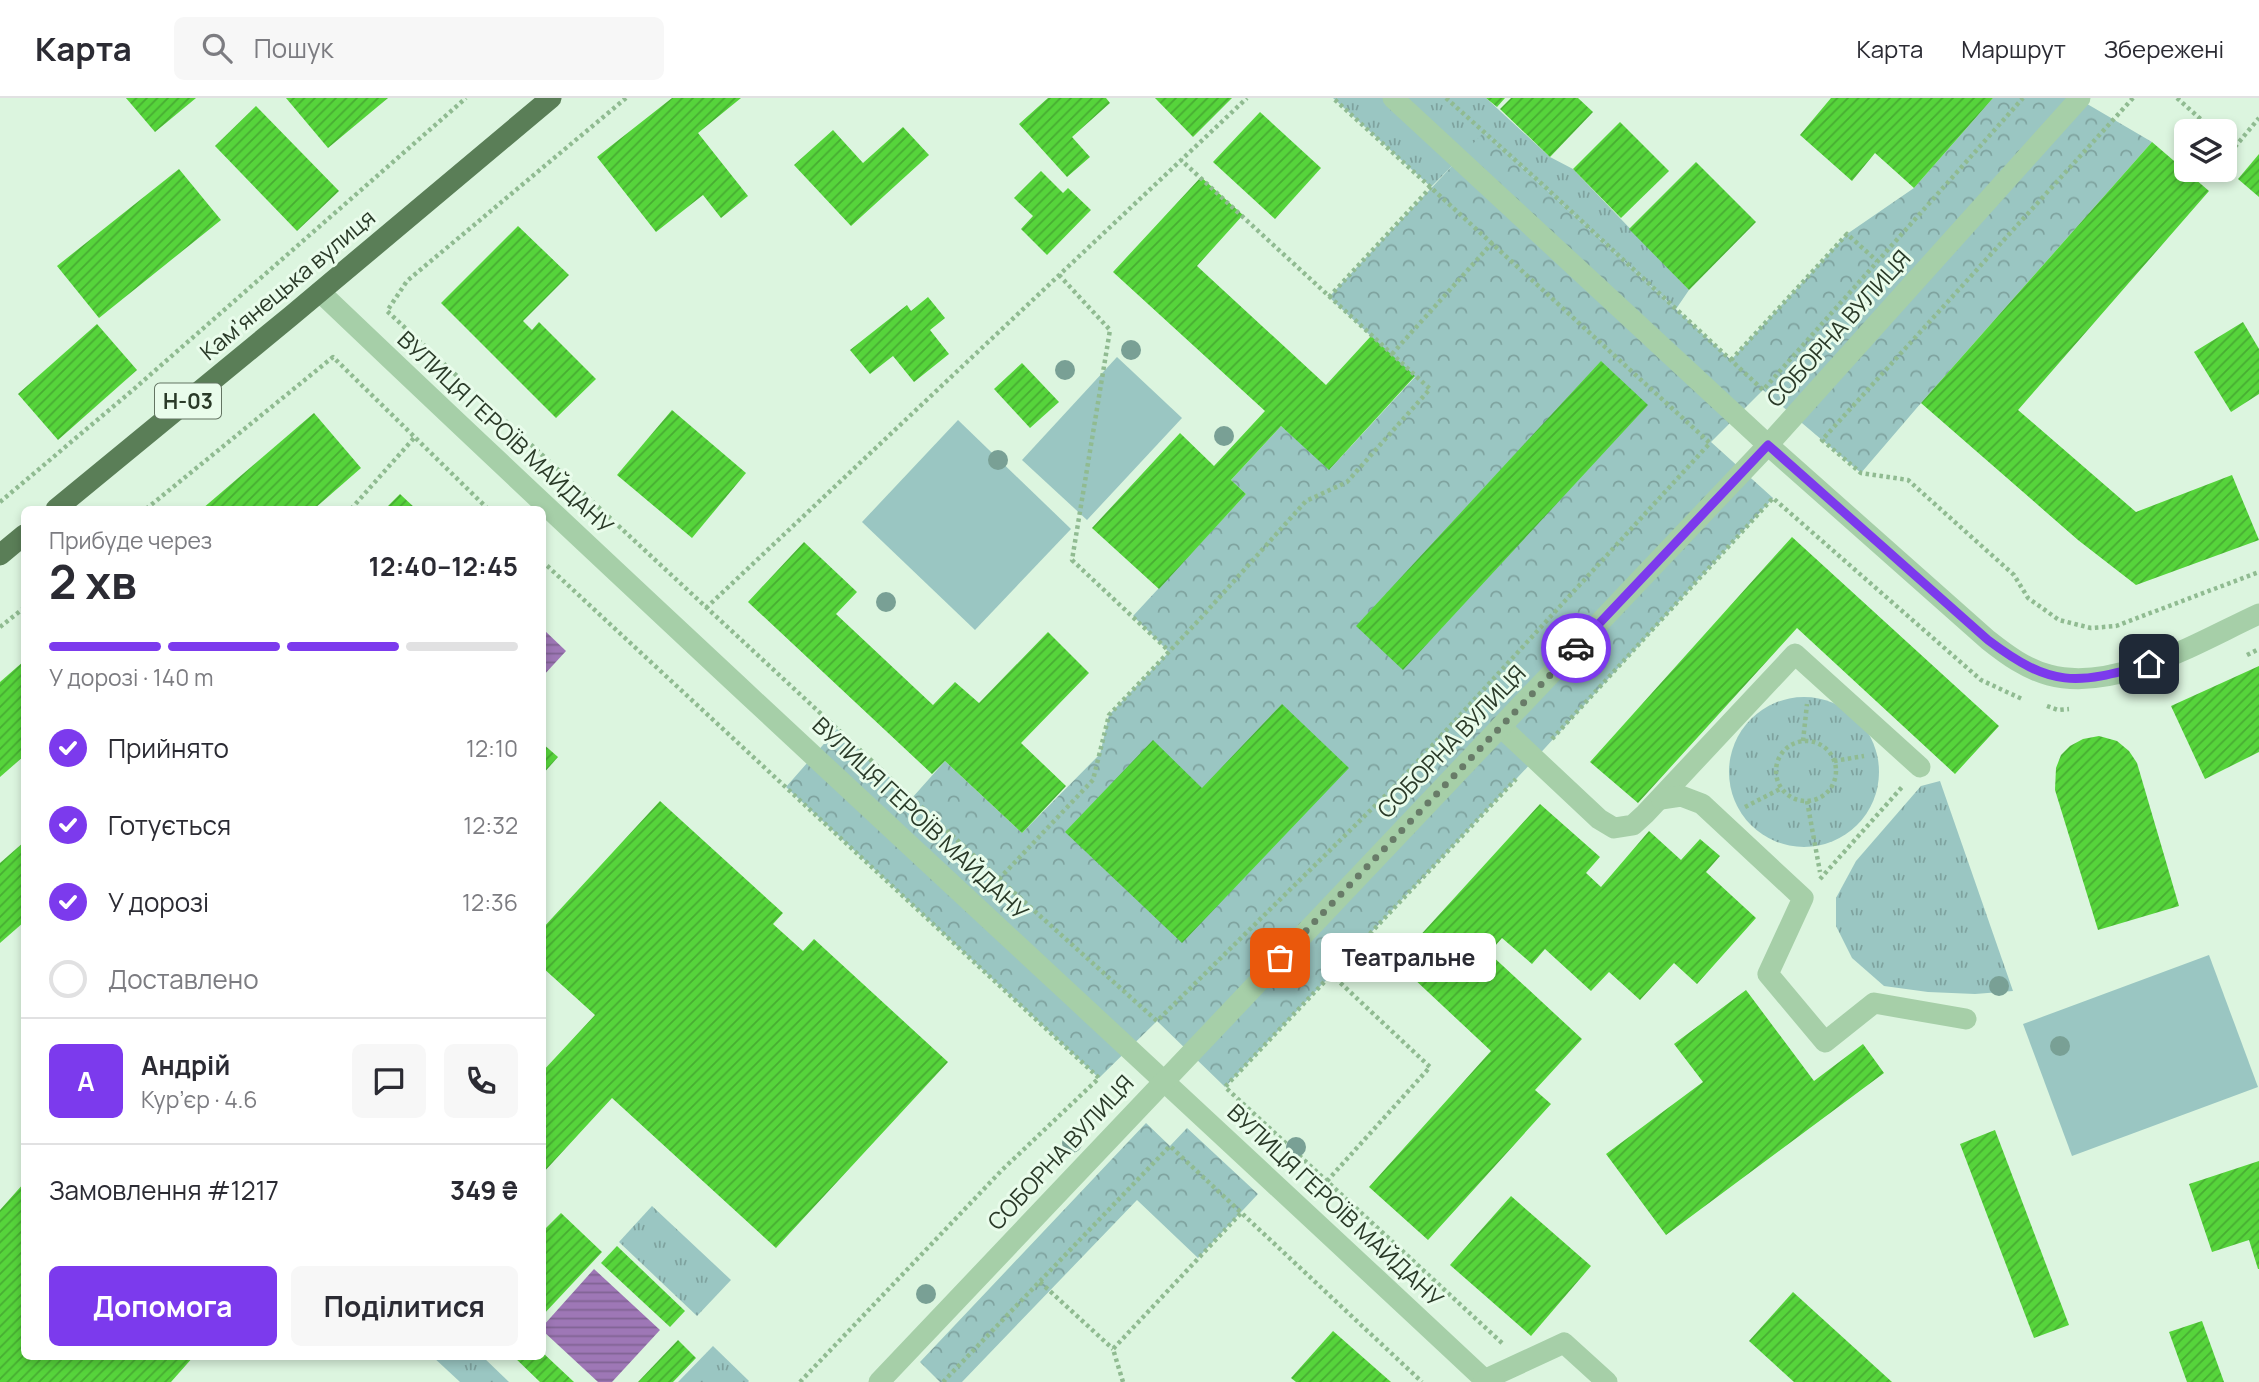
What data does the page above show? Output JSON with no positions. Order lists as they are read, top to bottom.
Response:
{
  "streets": {
    "main road": ["Камʼянецька вулиця", "Н-03"],
    "street": ["СОБОРНА ВУЛИЦЯ", "ВУЛИЦЯ ГЕРОЇВ МАЙДАНУ"]
  },
  "crossings": [
    ["Камʼянецька вулиця", "ВУЛИЦЯ ГЕРОЇВ МАЙДАНУ"],
    ["СОБОРНА ВУЛИЦЯ", "ВУЛИЦЯ ГЕРОЇВ МАЙДАНУ"]
  ],
  "places": ["Театральне"],
  "page": {
    "header": "Карта",
    "search": "Пошук",
    "nav": ["Карта", "Маршрут", "Збережені"],
    "heading": ["2 хв", "Прибуде через", "12:40–12:45"],
    "panel": [
      "Андрій",
      "Кур’єр · 4.6",
      "Замовлення #1217",
      "349 ₴"
    ],
    "bar": "У дорозі · 140 m",
    "list": [
      ["Прийнято", "12:10"],
      ["Готується", "12:32"],
      ["У дорозі", "12:36"],
      "Доставлено"
    ],
    "bubble": "Театральне",
    "round": "А",
    "buttons": ["Допомога", "Поділитися"]
  }
}
